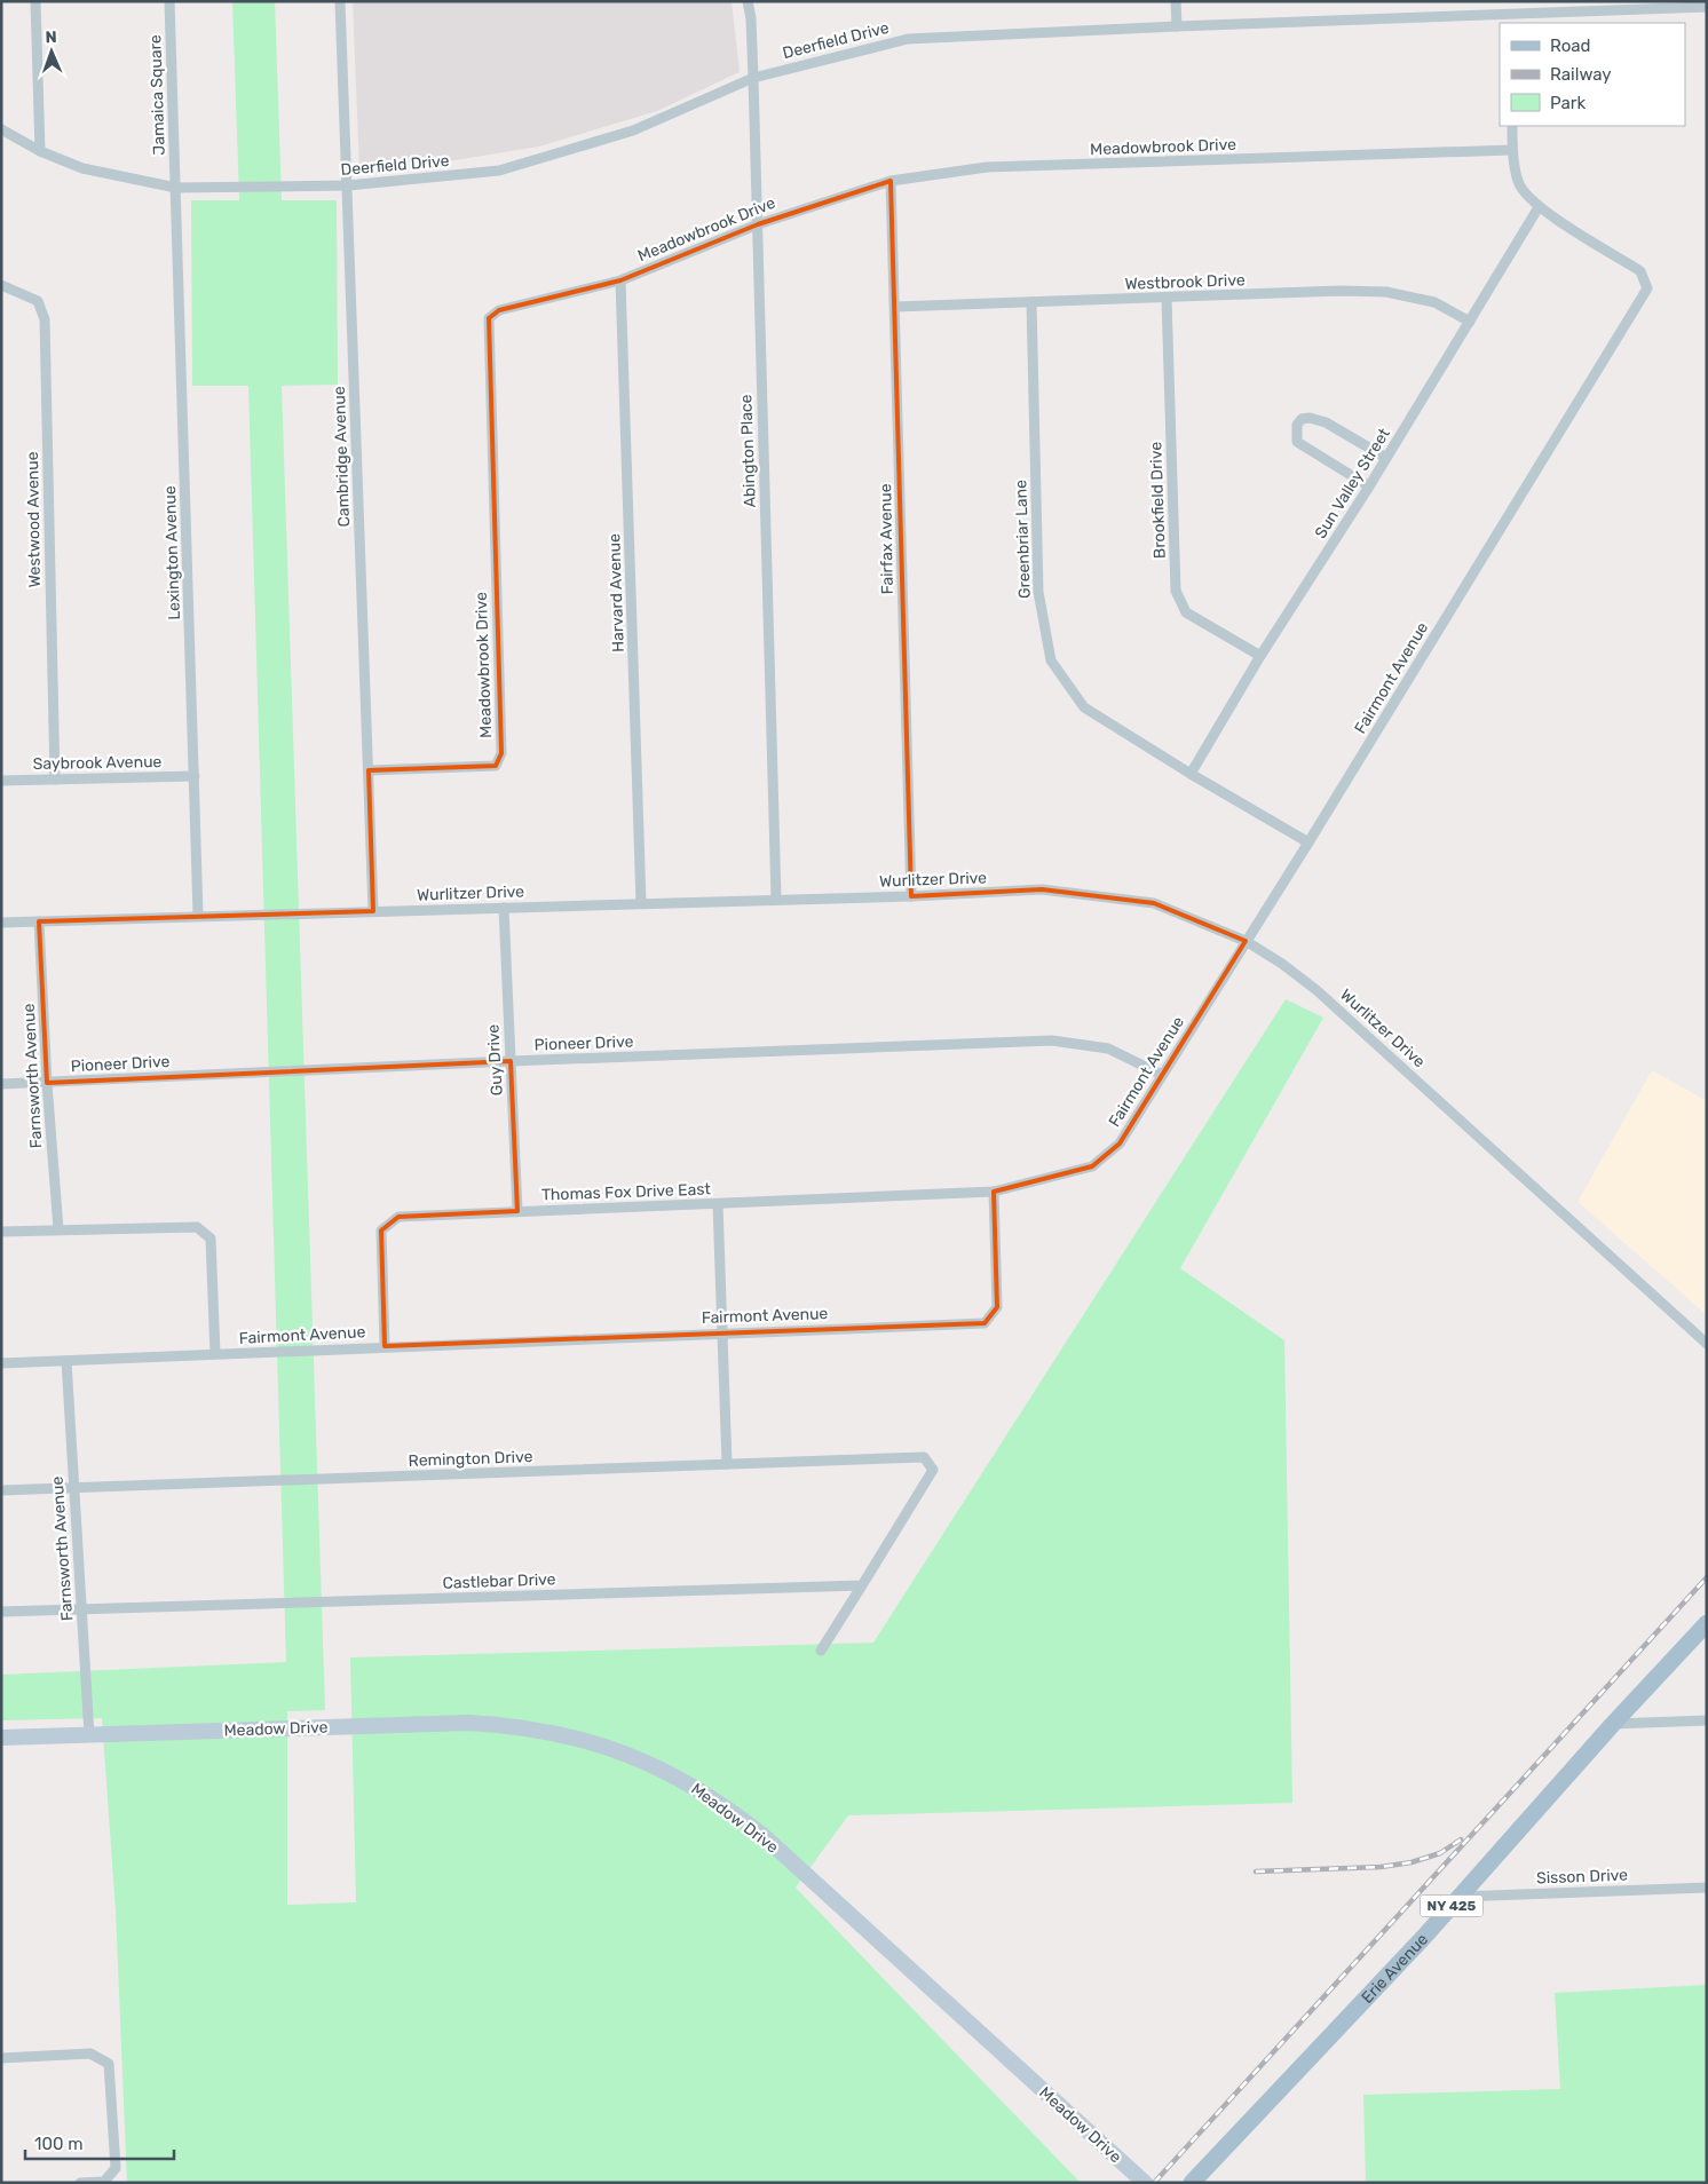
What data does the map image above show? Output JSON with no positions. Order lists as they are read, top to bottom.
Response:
{
  "streets": {
    "main road": ["NY 425", "Erie Avenue"],
    "street": [
      "Deerfield Drive",
      "Jamaica Square",
      "Meadowbrook Drive",
      "Westbrook Drive",
      "Abington Place",
      "Cambridge Avenue",
      "Sun Valley Street",
      "Brookfield Drive",
      "Westwood Avenue",
      "Fairfax Avenue",
      "Greenbriar Lane",
      "Lexington Avenue",
      "Harvard Avenue",
      "Fairmont Avenue",
      "Saybrook Avenue",
      "Wurlitzer Drive",
      "Pioneer Drive",
      "Guy Drive",
      "Farnsworth Avenue",
      "Thomas Fox Drive East",
      "Remington Drive",
      "Castlebar Drive",
      "Meadow Drive",
      "Sisson Drive"
    ]
  },
  "crossings": [
    ["Deerfield Drive", "Jamaica Square"],
    ["Deerfield Drive", "Abington Place"],
    ["Deerfield Drive", "Cambridge Avenue"],
    ["Deerfield Drive", "Lexington Avenue"],
    ["Jamaica Square", "Lexington Avenue"],
    ["Meadowbrook Drive", "Abington Place"],
    ["Meadowbrook Drive", "Cambridge Avenue"],
    ["Meadowbrook Drive", "Fairfax Avenue"],
    ["Meadowbrook Drive", "Harvard Avenue"],
    ["Meadowbrook Drive", "Fairmont Avenue"],
    ["Westbrook Drive", "Sun Valley Street"],
    ["Westbrook Drive", "Brookfield Drive"],
    ["Westbrook Drive", "Fairfax Avenue"],
    ["Westbrook Drive", "Greenbriar Lane"],
    ["Abington Place", "Wurlitzer Drive"],
    ["Cambridge Avenue", "Wurlitzer Drive"],
    ["Sun Valley Street", "Brookfield Drive"],
    ["Sun Valley Street", "Greenbriar Lane"],
    ["Sun Valley Street", "Fairmont Avenue"],
    ["Westwood Avenue", "Saybrook Avenue"],
    ["Fairfax Avenue", "Wurlitzer Drive"],
    ["Greenbriar Lane", "Fairmont Avenue"],
    ["Lexington Avenue", "Saybrook Avenue"],
    ["Lexington Avenue", "Wurlitzer Drive"],
    ["Harvard Avenue", "Wurlitzer Drive"],
    ["Fairmont Avenue", "Wurlitzer Drive"],
    ["Fairmont Avenue", "Pioneer Drive"],
    ["Fairmont Avenue", "Farnsworth Avenue"],
    ["Fairmont Avenue", "Thomas Fox Drive East"],
    ["Wurlitzer Drive", "Guy Drive"],
    ["Wurlitzer Drive", "Farnsworth Avenue"],
    ["Pioneer Drive", "Guy Drive"],
    ["Pioneer Drive", "Farnsworth Avenue"],
    ["Guy Drive", "Thomas Fox Drive East"],
    ["Farnsworth Avenue", "Remington Drive"],
    ["Farnsworth Avenue", "Castlebar Drive"],
    ["Farnsworth Avenue", "Meadow Drive"],
    ["Remington Drive", "Castlebar Drive"],
    ["Sisson Drive", "Erie Avenue"]
  ],
  "legend": ["Road", "Railway", "Park"],
  "scale_bar": "100 m",
  "north": "top"
}
